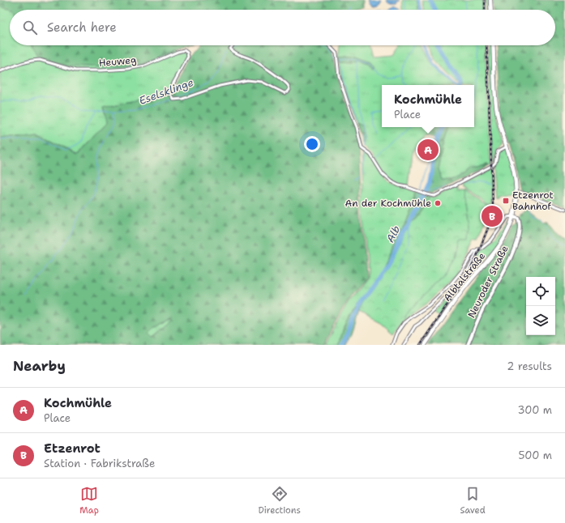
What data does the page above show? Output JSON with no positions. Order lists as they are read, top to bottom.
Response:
{
  "streets": {
    "main road": ["Albtalstraße"],
    "street": ["Heuweg", "Neuroder Straße"]
  },
  "crossings": [
    ["Albtalstraße", "Neuroder Straße"]
  ],
  "water": ["Eselsklinge", "Alb"],
  "places": {
    "transit": ["Etzenrot Bahnhof"],
    "other": ["An der Kochmühle"]
  },
  "page": {
    "search": "Search here",
    "popup": ["Kochmühle", "Place"],
    "pins": ["A", "B"],
    "heading": ["Nearby", "2 results"],
    "list": [
      {
        "mark": "A",
        "name": "Kochmühle",
        "note": "Place",
        "value": "300 m"
      },
      {
        "mark": "B",
        "name": "Etzenrot",
        "note": "Station · Fabrikstraße",
        "value": "500 m"
      }
    ],
    "nav": ["Map", "Directions", "Saved"]
  }
}
